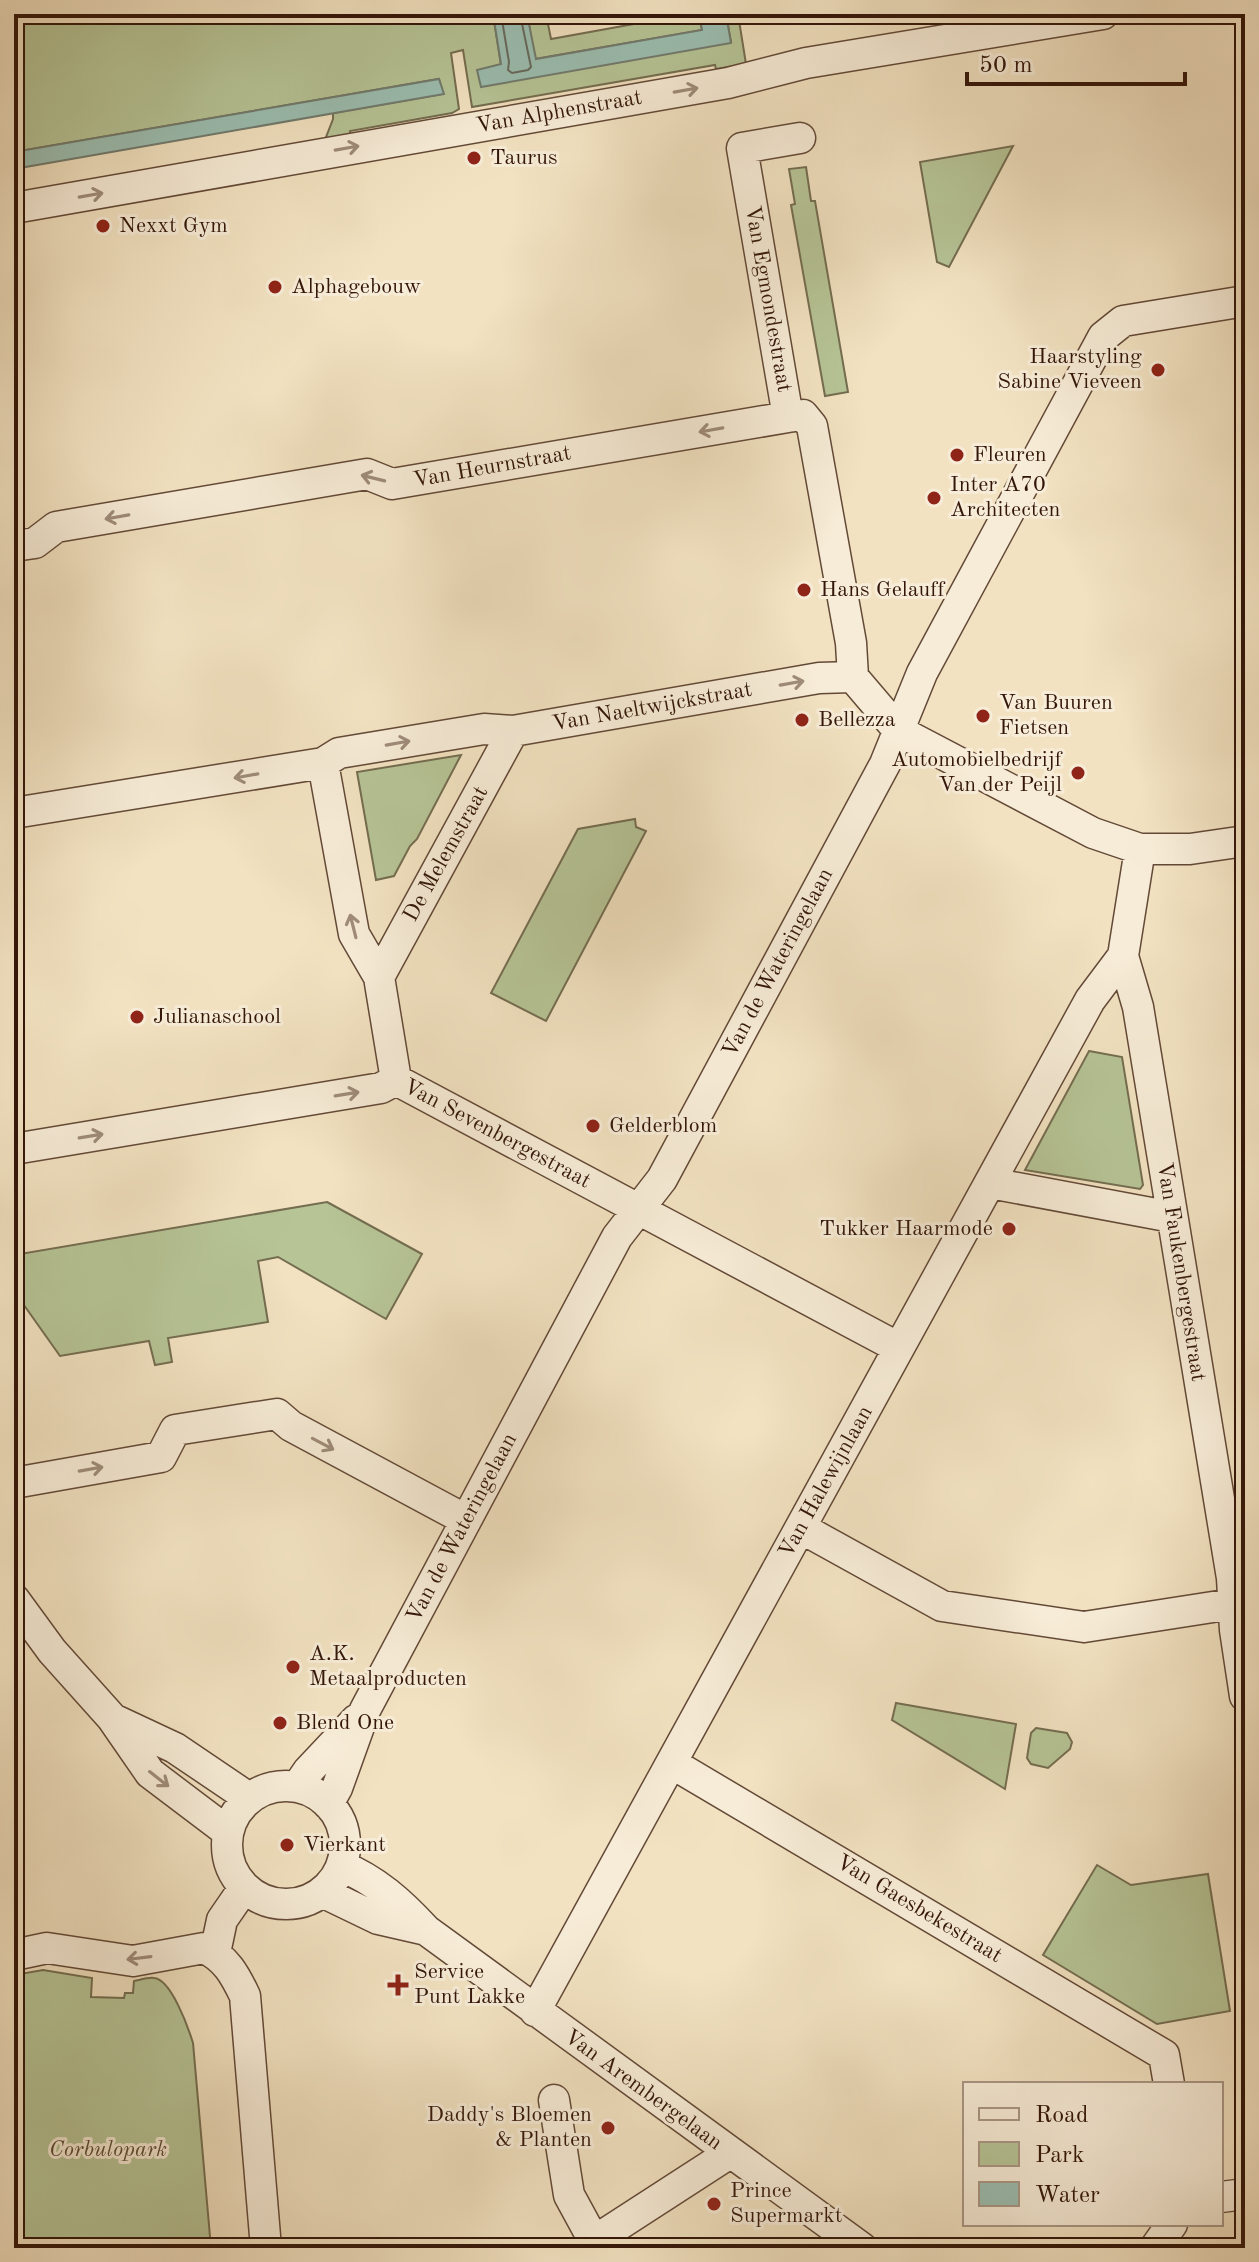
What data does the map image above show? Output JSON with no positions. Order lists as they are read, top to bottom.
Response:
{
  "streets": {
    "street": [
      "Van Alphenstraat",
      "Van Egmondestraat",
      "Van Heurnstraat",
      "Van Naeltwijckstraat",
      "De Melemstraat",
      "Van de Wateringelaan",
      "Van Sevenbergestraat",
      "Van Faukenbergestraat",
      "Van Halewijnlaan",
      "Van Gaesbekestraat",
      "Van Arembergelaan"
    ]
  },
  "crossings": [
    ["Van Egmondestraat", "Van Heurnstraat"],
    ["Van Egmondestraat", "Van Naeltwijckstraat"],
    ["Van Naeltwijckstraat", "De Melemstraat"],
    ["Van de Wateringelaan", "Van Sevenbergestraat"],
    ["Van de Wateringelaan", "Van Arembergelaan"],
    ["Van Sevenbergestraat", "Van Halewijnlaan"],
    ["Van Faukenbergestraat", "Van Halewijnlaan"],
    ["Van Halewijnlaan", "Van Gaesbekestraat"],
    ["Van Halewijnlaan", "Van Arembergelaan"]
  ],
  "one_way": ["Van Alphenstraat", "Van Heurnstraat", "Van Sevenbergestraat"],
  "parks": ["Corbulopark"],
  "places": {
    "other": [
      "Taurus",
      "Nexxt Gym",
      "Alphagebouw",
      "Haarstyling Sabine Vieveen",
      "Fleuren",
      "Inter A70 Architecten",
      "Hans Gelauff",
      "Van Buuren Fietsen",
      "Bellezza",
      "Automobielbedrijf Van der Peijl",
      "Julianaschool",
      "Gelderblom",
      "Tukker Haarmode",
      "A.K. Metaalproducten",
      "Blend One",
      "Vierkant",
      "Daddy's Bloemen & Planten",
      "Prince Supermarkt"
    ],
    "health": ["Service Punt Lakke"]
  },
  "legend": ["Road", "Park", "Water"],
  "scale_bar": "50 m"
}
